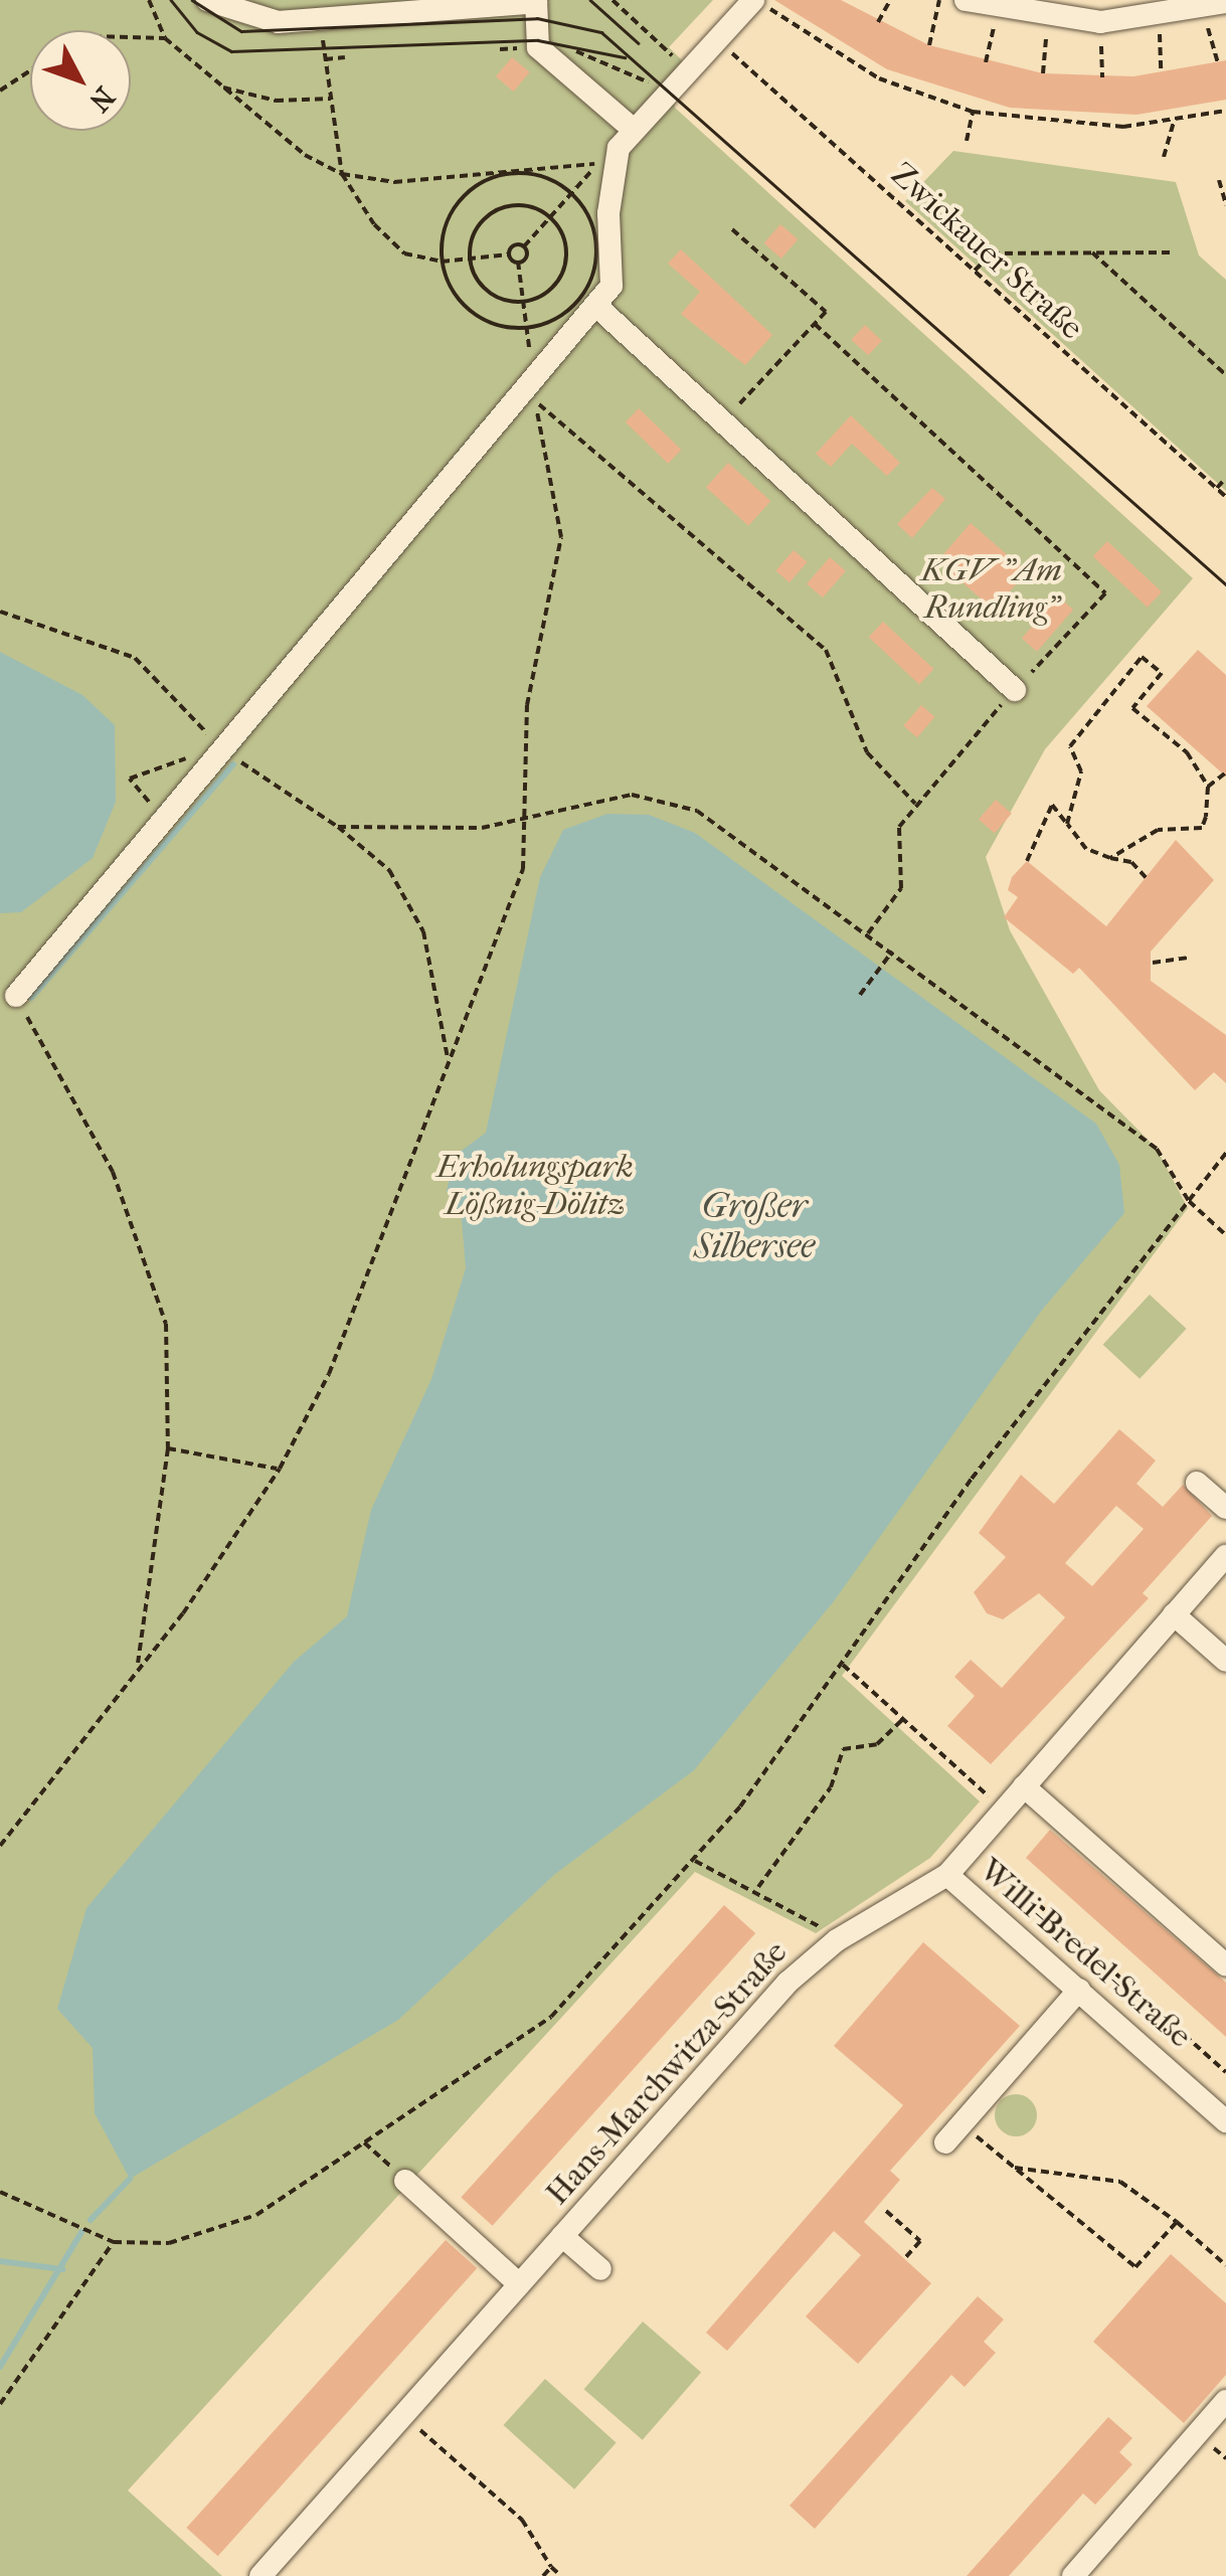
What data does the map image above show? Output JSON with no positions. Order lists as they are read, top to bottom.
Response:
{
  "streets": {
    "street": ["Willi-Bredel-Straße", "Hans-Marchwitza-Straße"],
    "path": ["Zwickauer Straße"]
  },
  "crossings": [
    ["Willi-Bredel-Straße", "Hans-Marchwitza-Straße"]
  ],
  "water": ["Großer Silbersee"],
  "parks": ["KGV \"Am Rundling\"", "Erholungspark Lößnig-Dölitz"],
  "north": "bottom right"
}
